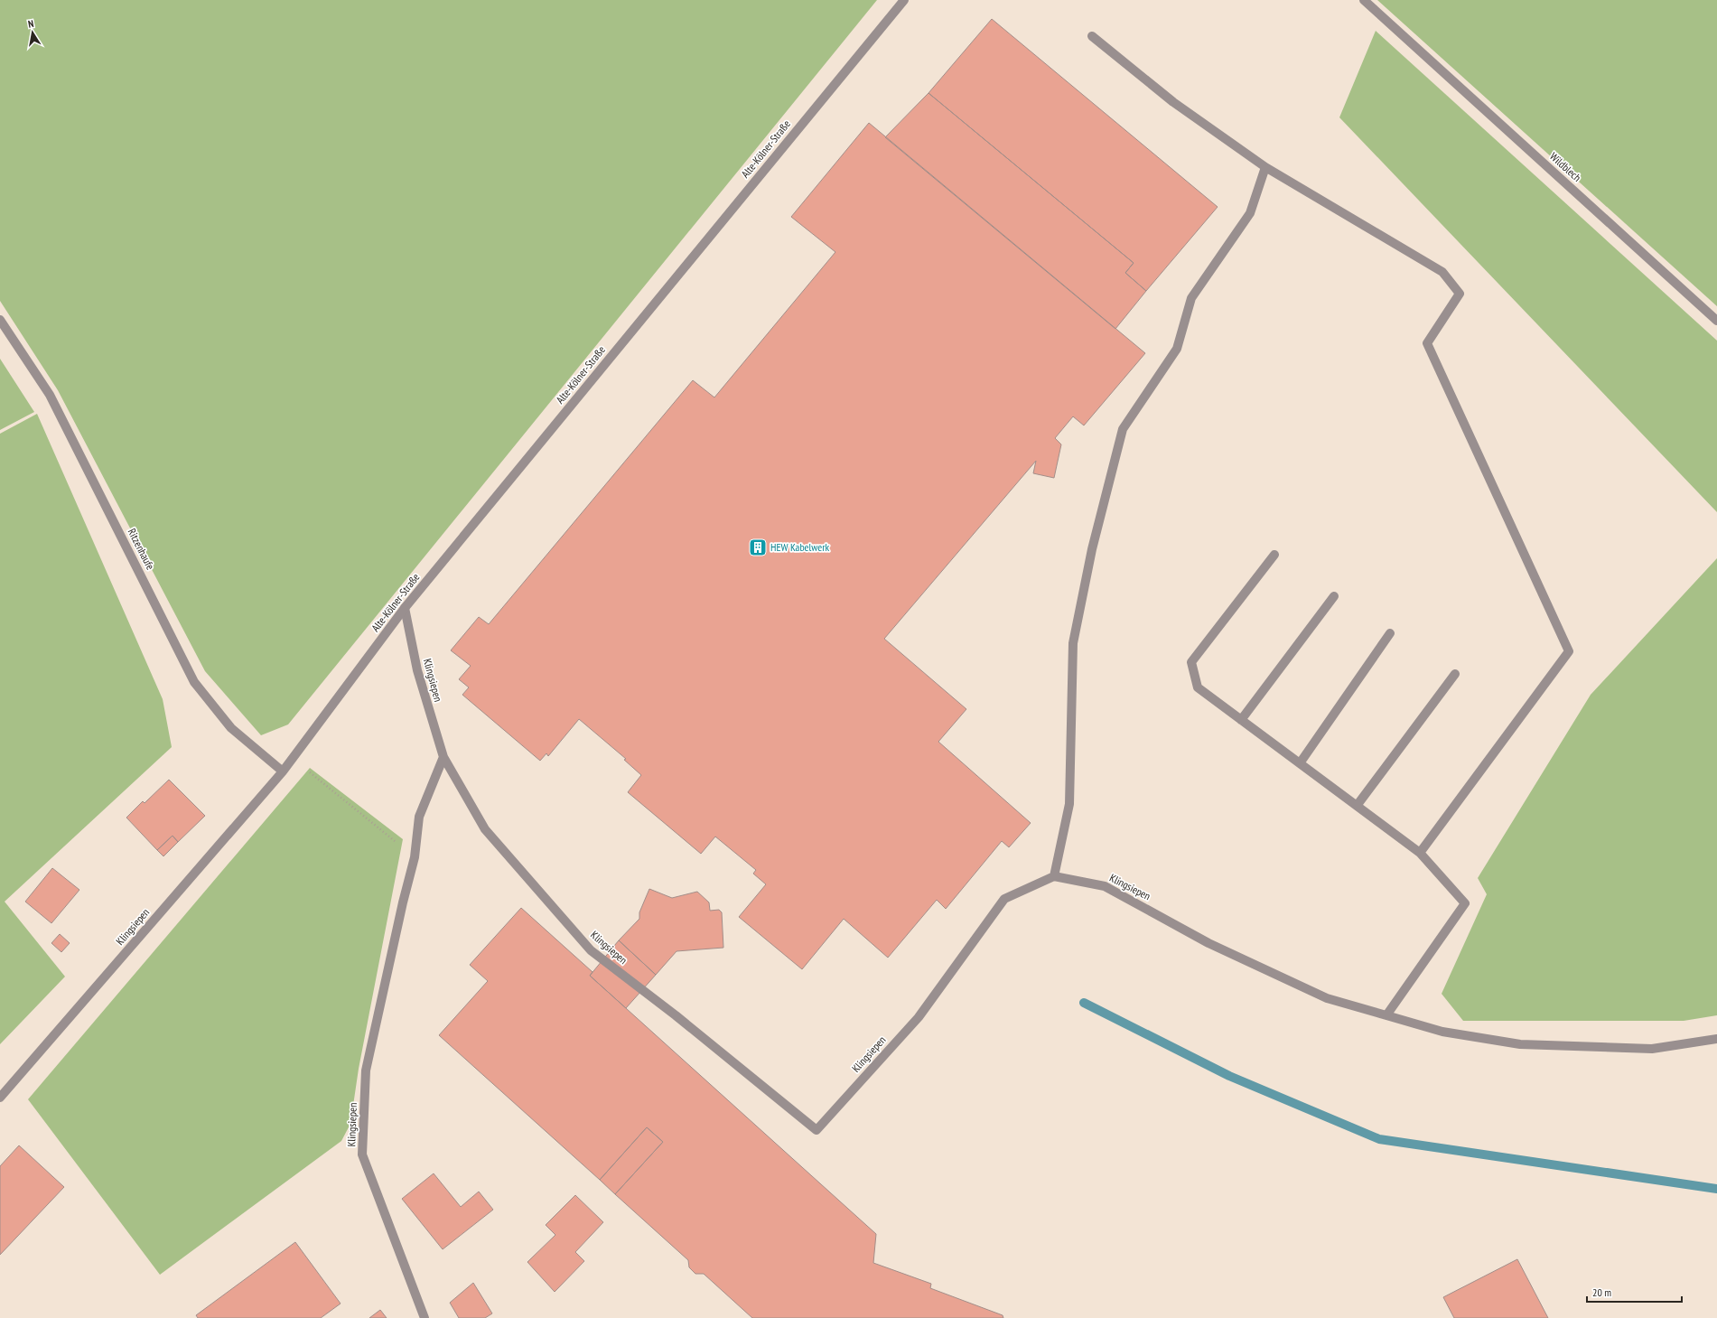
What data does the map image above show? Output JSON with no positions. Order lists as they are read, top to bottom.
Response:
{
  "streets": {
    "street": [
      "Alte-Kölner-Straße",
      "Wildblech",
      "Ritzenhaufe",
      "Klingsiepen"
    ]
  },
  "crossings": [
    ["Alte-Kölner-Straße", "Ritzenhaufe"],
    ["Alte-Kölner-Straße", "Klingsiepen"],
    ["Ritzenhaufe", "Klingsiepen"]
  ],
  "places": {
    "building": ["HEW Kabelwerk"]
  },
  "scale_bar": "20 m",
  "north": "top"
}
